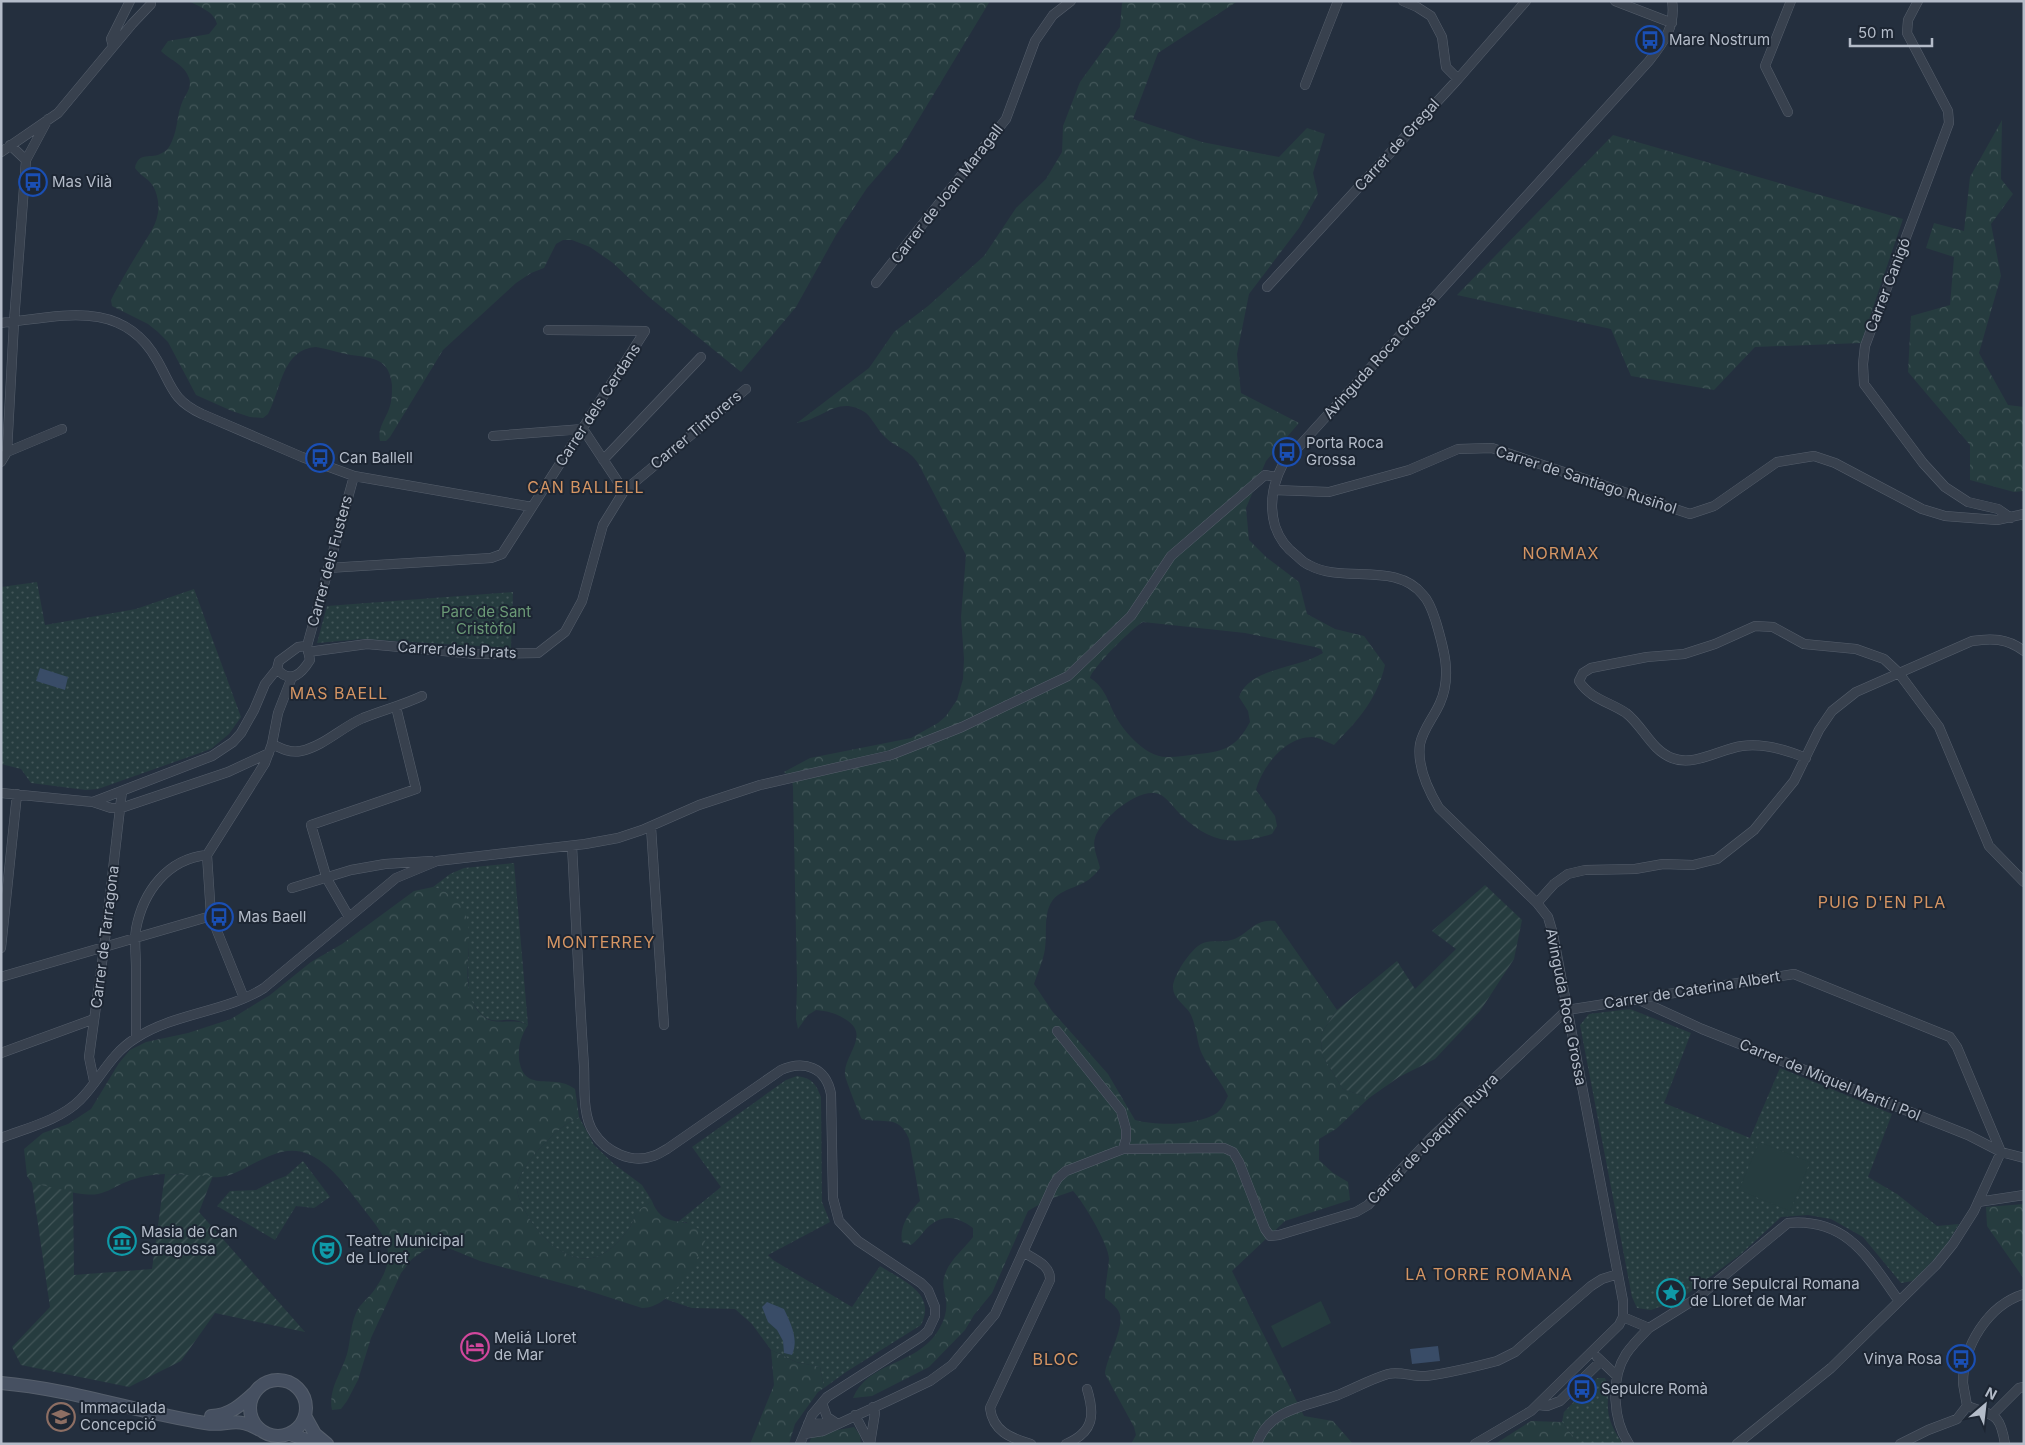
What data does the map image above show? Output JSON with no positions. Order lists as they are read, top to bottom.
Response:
{
  "streets": {
    "street": [
      "Carrer de Gregal",
      "Carrer de Joan Maragall",
      "Carrer Canigó",
      "Avinguda Roca Grossa",
      "Carrer dels Cerdans",
      "Carrer Tintorers",
      "Carrer de Santiago Rusiñol",
      "Carrer dels Fusters",
      "Carrer dels Prats",
      "Carrer de Tarragona",
      "Carrer de Caterina Albert",
      "Carrer de Miquel Martí i Pol",
      "Carrer de Joaquim Ruyra"
    ]
  },
  "crossings": [
    ["Carrer Canigó", "Carrer de Santiago Rusiñol"],
    ["Avinguda Roca Grossa", "Carrer de Santiago Rusiñol"],
    ["Avinguda Roca Grossa", "Carrer de Caterina Albert"],
    ["Avinguda Roca Grossa", "Carrer de Joaquim Ruyra"],
    ["Carrer dels Cerdans", "Carrer dels Fusters"],
    ["Carrer Tintorers", "Carrer dels Prats"],
    ["Carrer dels Fusters", "Carrer dels Prats"],
    ["Carrer de Caterina Albert", "Carrer de Miquel Martí i Pol"],
    ["Carrer de Caterina Albert", "Carrer de Joaquim Ruyra"]
  ],
  "districts": [
    "CAN BALLELL",
    "NORMAX",
    "MAS BAELL",
    "PUIG D'EN PLA",
    "MONTERREY",
    "LA TORRE ROMANA",
    "BLOC"
  ],
  "parks": ["Parc de Sant Cristòfol"],
  "places": {
    "bus stop": [
      "Mare Nostrum",
      "Mas Vilà",
      "Porta Roca Grossa",
      "Can Ballell",
      "Mas Baell",
      "Vinya Rosa",
      "Sepulcre Romà"
    ],
    "museum": ["Masia de Can Saragossa"],
    "theatre": ["Teatre Municipal de Lloret"],
    "place": ["Torre Sepulcral Romana de Lloret de Mar"],
    "hotel": ["Meliá Lloret de Mar"],
    "school or university": ["Immaculada Concepció"]
  },
  "scale_bar": "50 m",
  "north": "top right"
}
